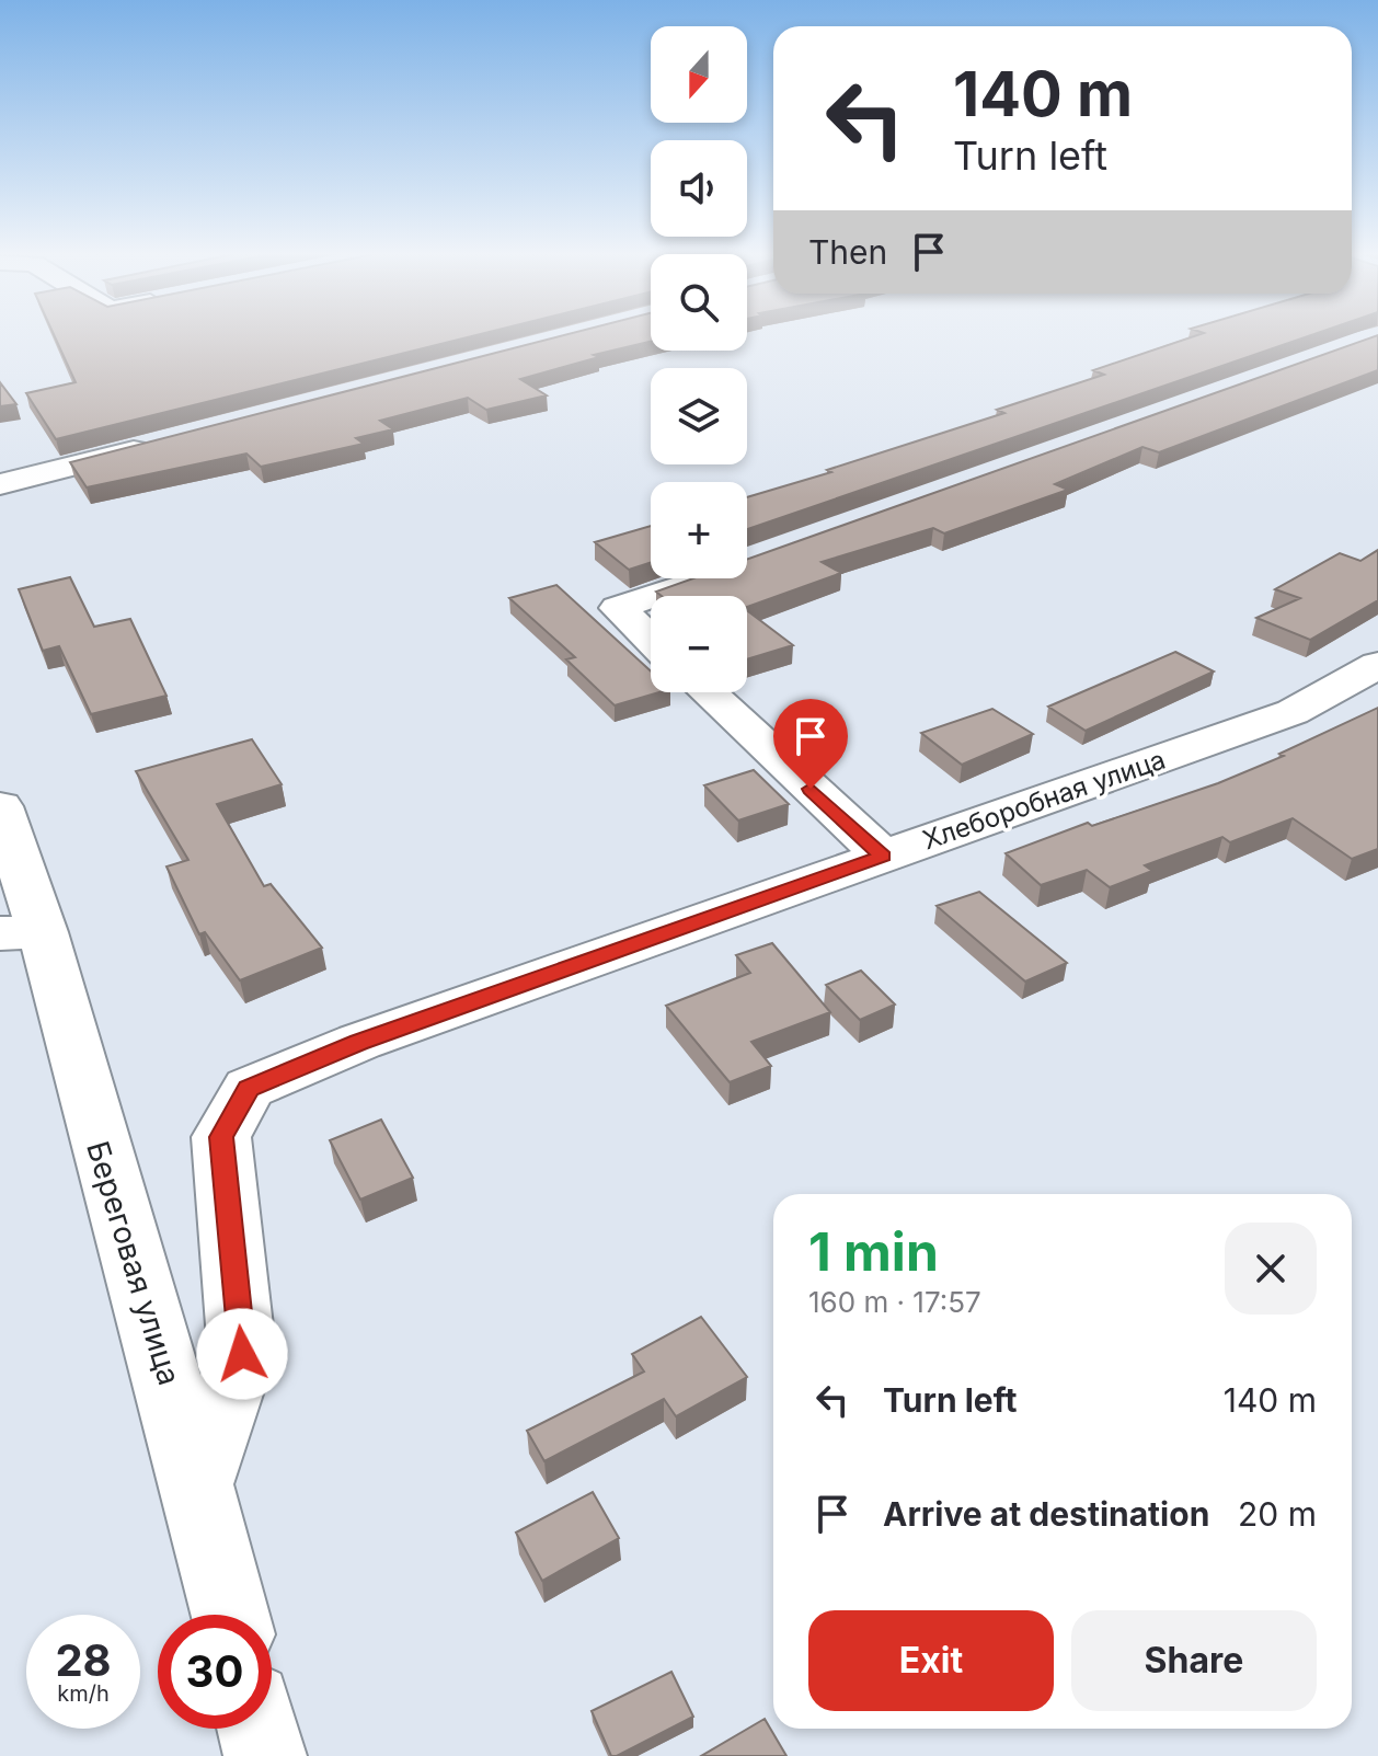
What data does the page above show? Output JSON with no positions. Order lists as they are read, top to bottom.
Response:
{
  "streets": {
    "street": ["Хлеборобная улица", "Береговая улица"]
  },
  "crossings": [
    ["Хлеборобная улица", "Береговая улица"]
  ],
  "north": "bottom",
  "page": {
    "map_buttons": ["+", "−"],
    "turn": ["140 m", "Turn left"],
    "then": "Then",
    "heading": ["1 min", "160 m · 17:57"],
    "list": [
      {
        "name": "Turn left",
        "value": "140 m"
      },
      {
        "name": "Arrive at destination",
        "value": "20 m"
      }
    ],
    "buttons": ["Exit", "Share"],
    "speed": "28 km/h",
    "limit": "30"
  }
}
